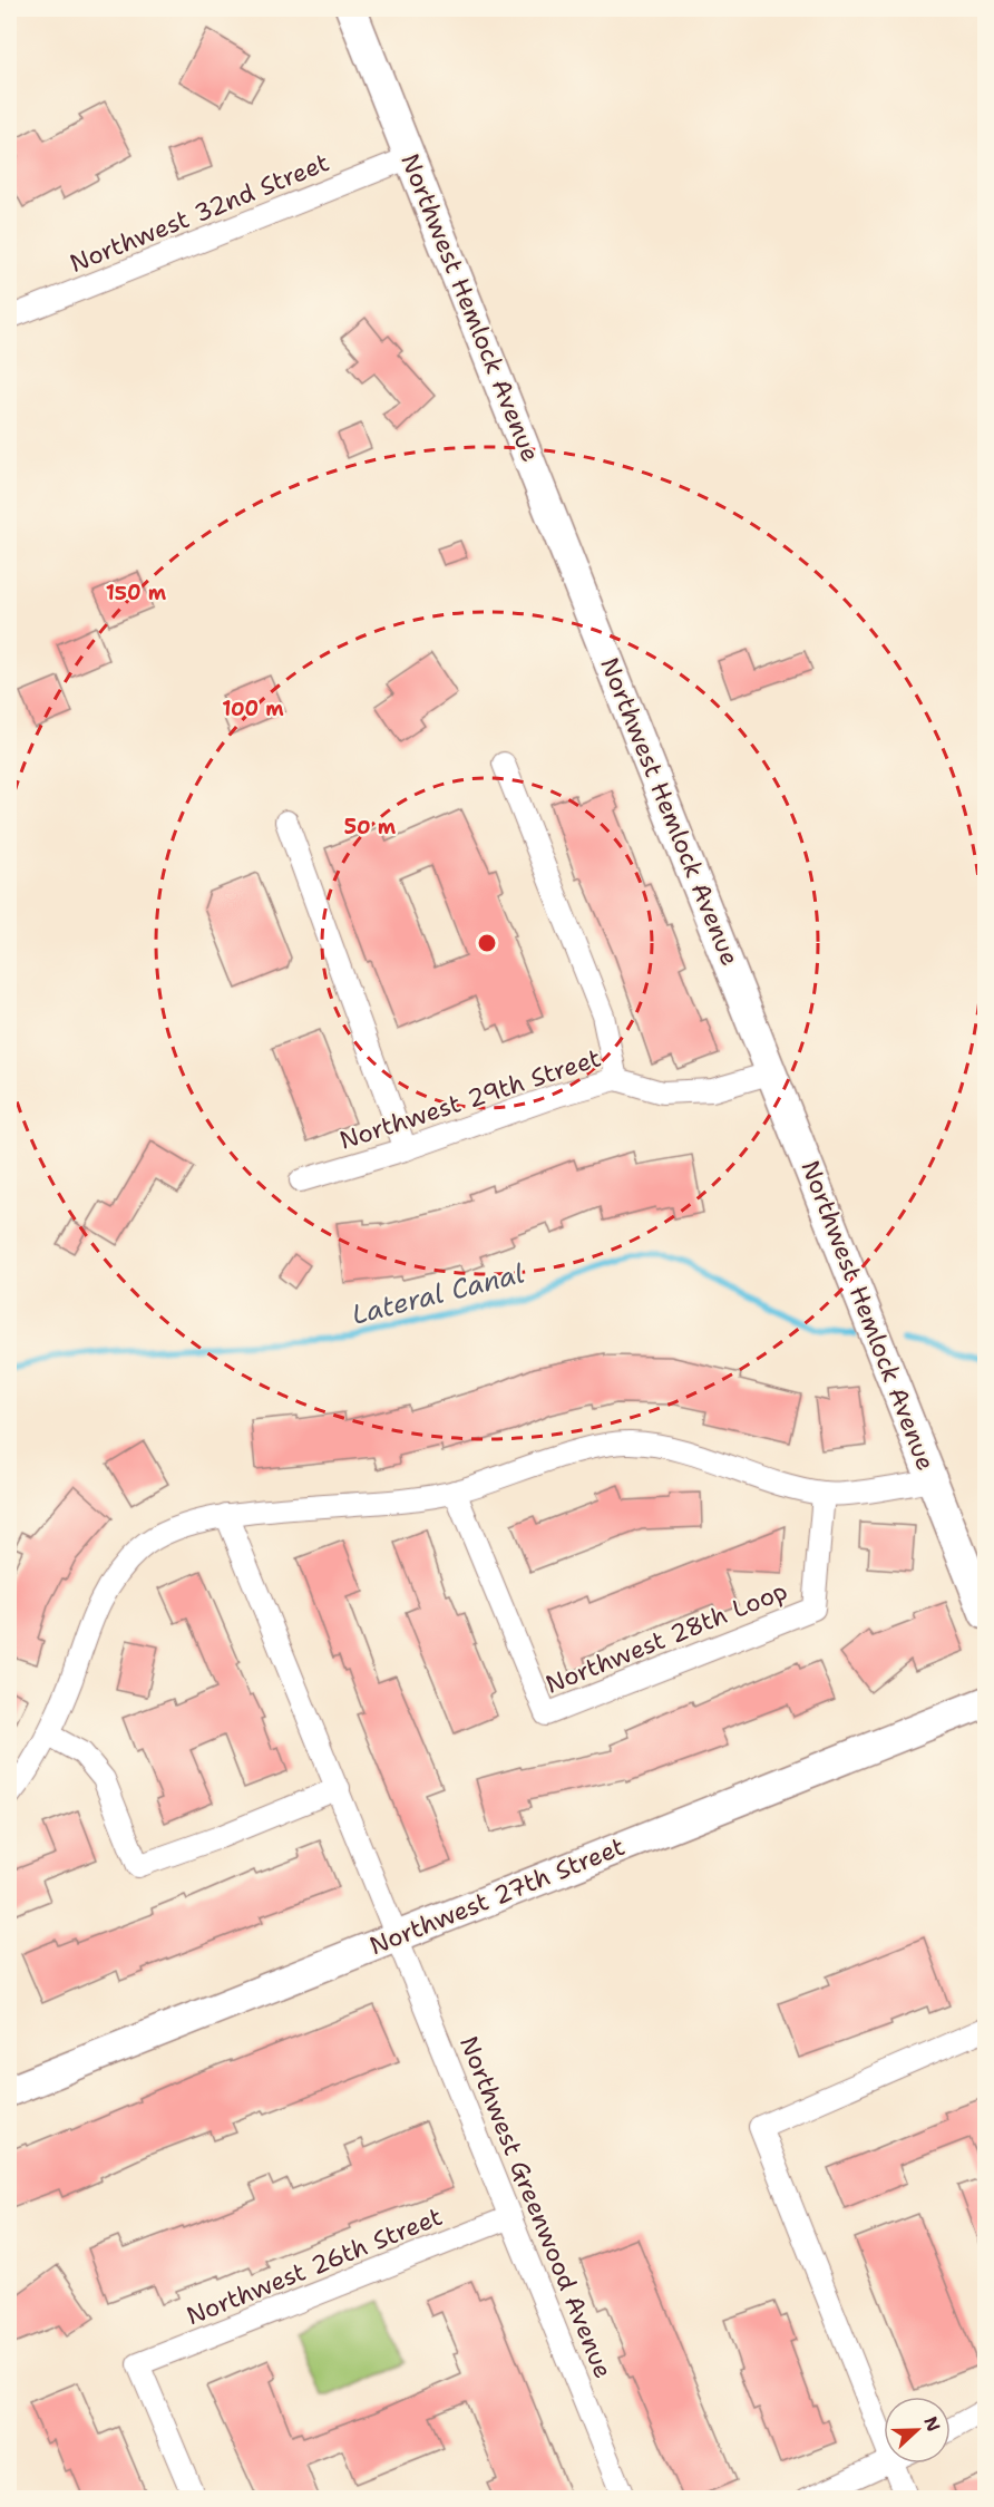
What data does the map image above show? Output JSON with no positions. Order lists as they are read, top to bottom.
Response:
{
  "streets": {
    "street": [
      "Northwest 32nd Street",
      "Northwest Hemlock Avenue",
      "Northwest 29th Street",
      "Northwest 28th Loop",
      "Northwest 27th Street",
      "Northwest Greenwood Avenue",
      "Northwest 26th Street"
    ]
  },
  "crossings": [
    ["Northwest 32nd Street", "Northwest Hemlock Avenue"],
    ["Northwest Hemlock Avenue", "Northwest 29th Street"],
    ["Northwest 27th Street", "Northwest Greenwood Avenue"],
    ["Northwest Greenwood Avenue", "Northwest 26th Street"]
  ],
  "water": ["Lateral Canal"],
  "north": "right",
  "rings": ["150 m", "100 m", "50 m"]
}
